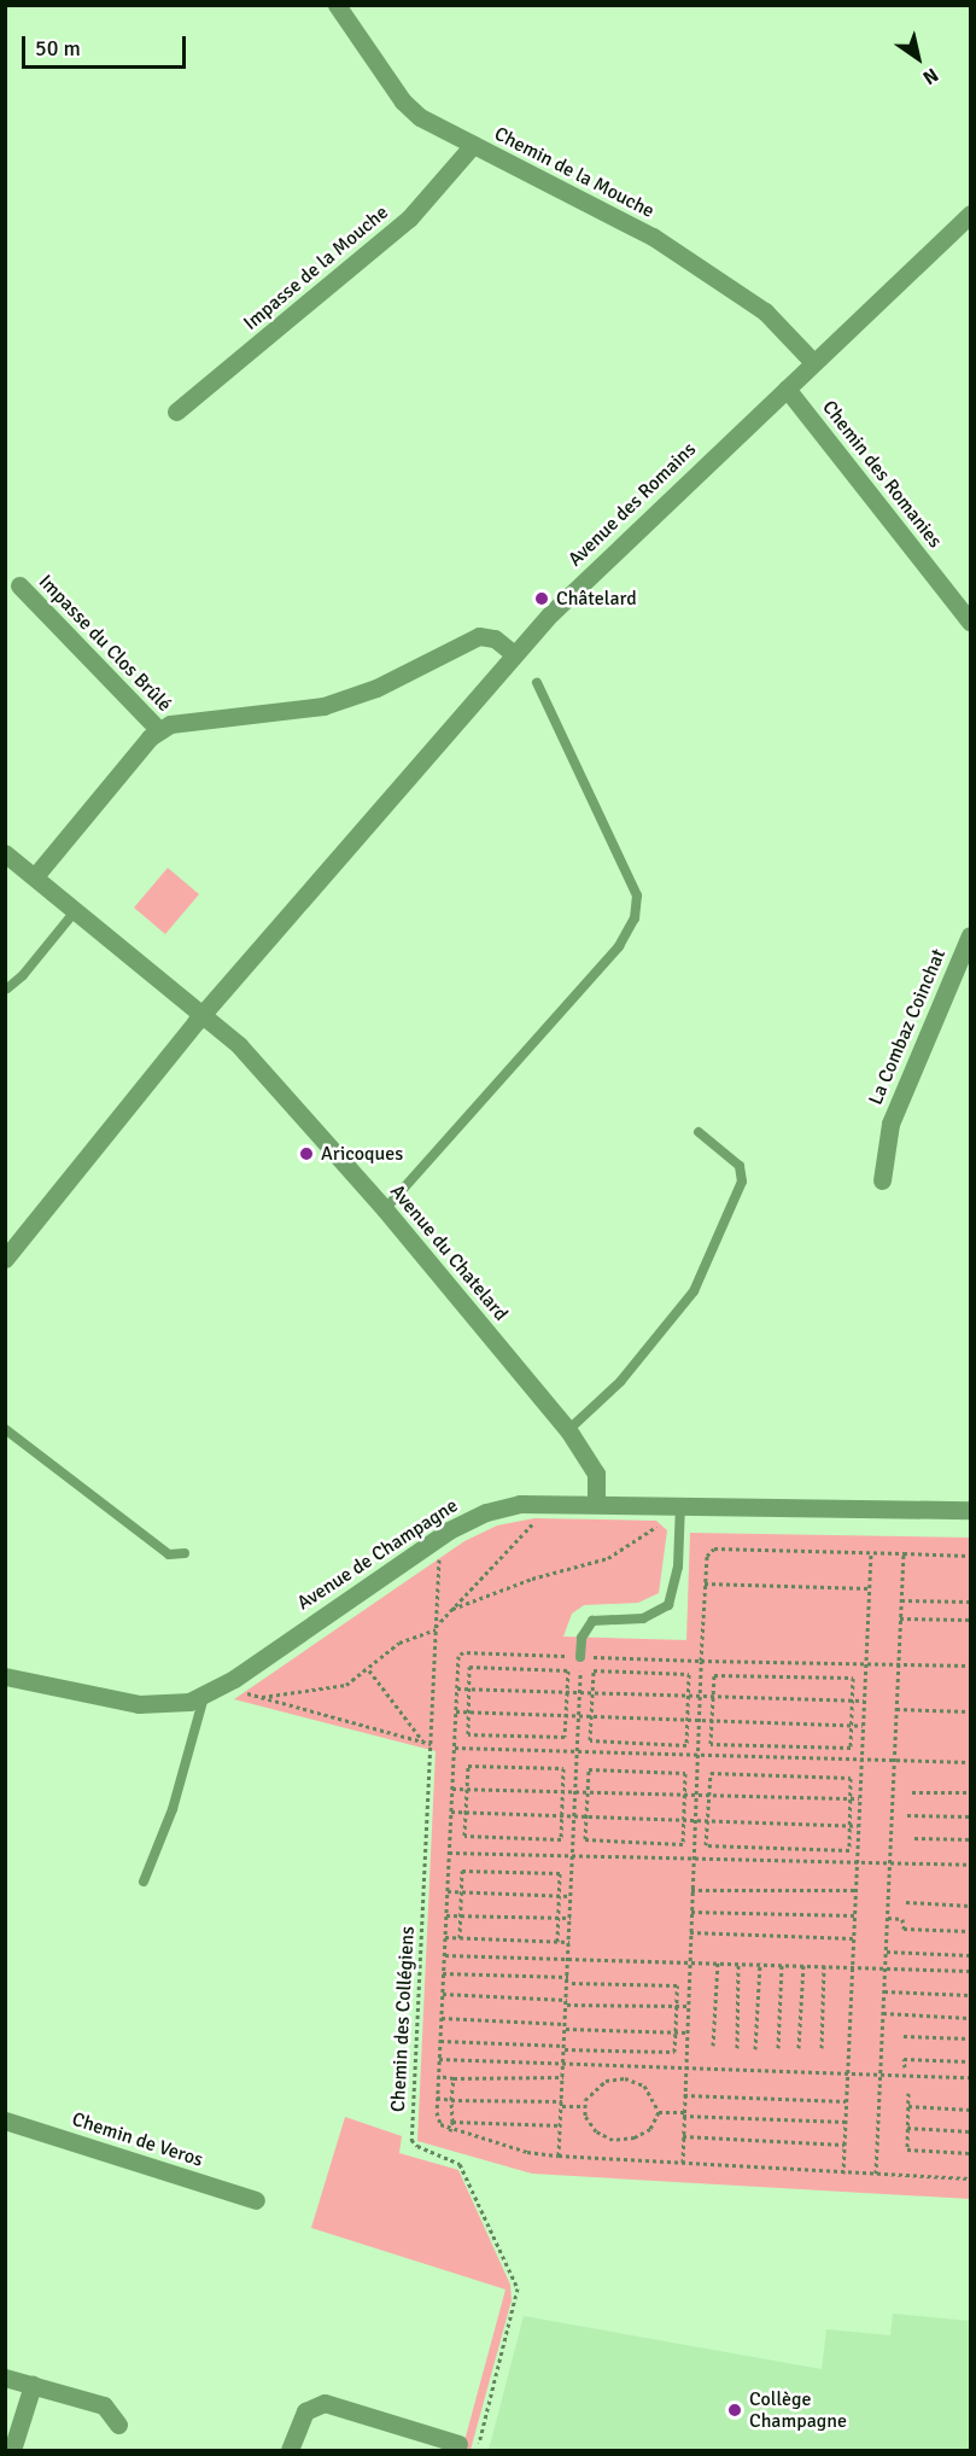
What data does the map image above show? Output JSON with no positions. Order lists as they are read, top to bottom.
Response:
{
  "streets": {
    "street": [
      "Chemin de la Mouche",
      "Impasse de la Mouche",
      "Chemin des Romanies",
      "Avenue des Romains",
      "Impasse du Clos Brûlé",
      "La Combaz Coinchat",
      "Avenue du Chatelard",
      "Avenue de Champagne",
      "Chemin de Veros"
    ],
    "path": ["Chemin des Collégiens"]
  },
  "crossings": [
    ["Chemin de la Mouche", "Impasse de la Mouche"],
    ["Chemin de la Mouche", "Avenue des Romains"],
    ["Chemin des Romanies", "Avenue des Romains"],
    ["Avenue des Romains", "Avenue du Chatelard"],
    ["Avenue du Chatelard", "Avenue de Champagne"],
    ["Avenue de Champagne", "Chemin des Collégiens"]
  ],
  "places": ["Châtelard", "Aricoques", "Collège Champagne"],
  "scale_bar": "50 m",
  "north": "bottom right"
}
